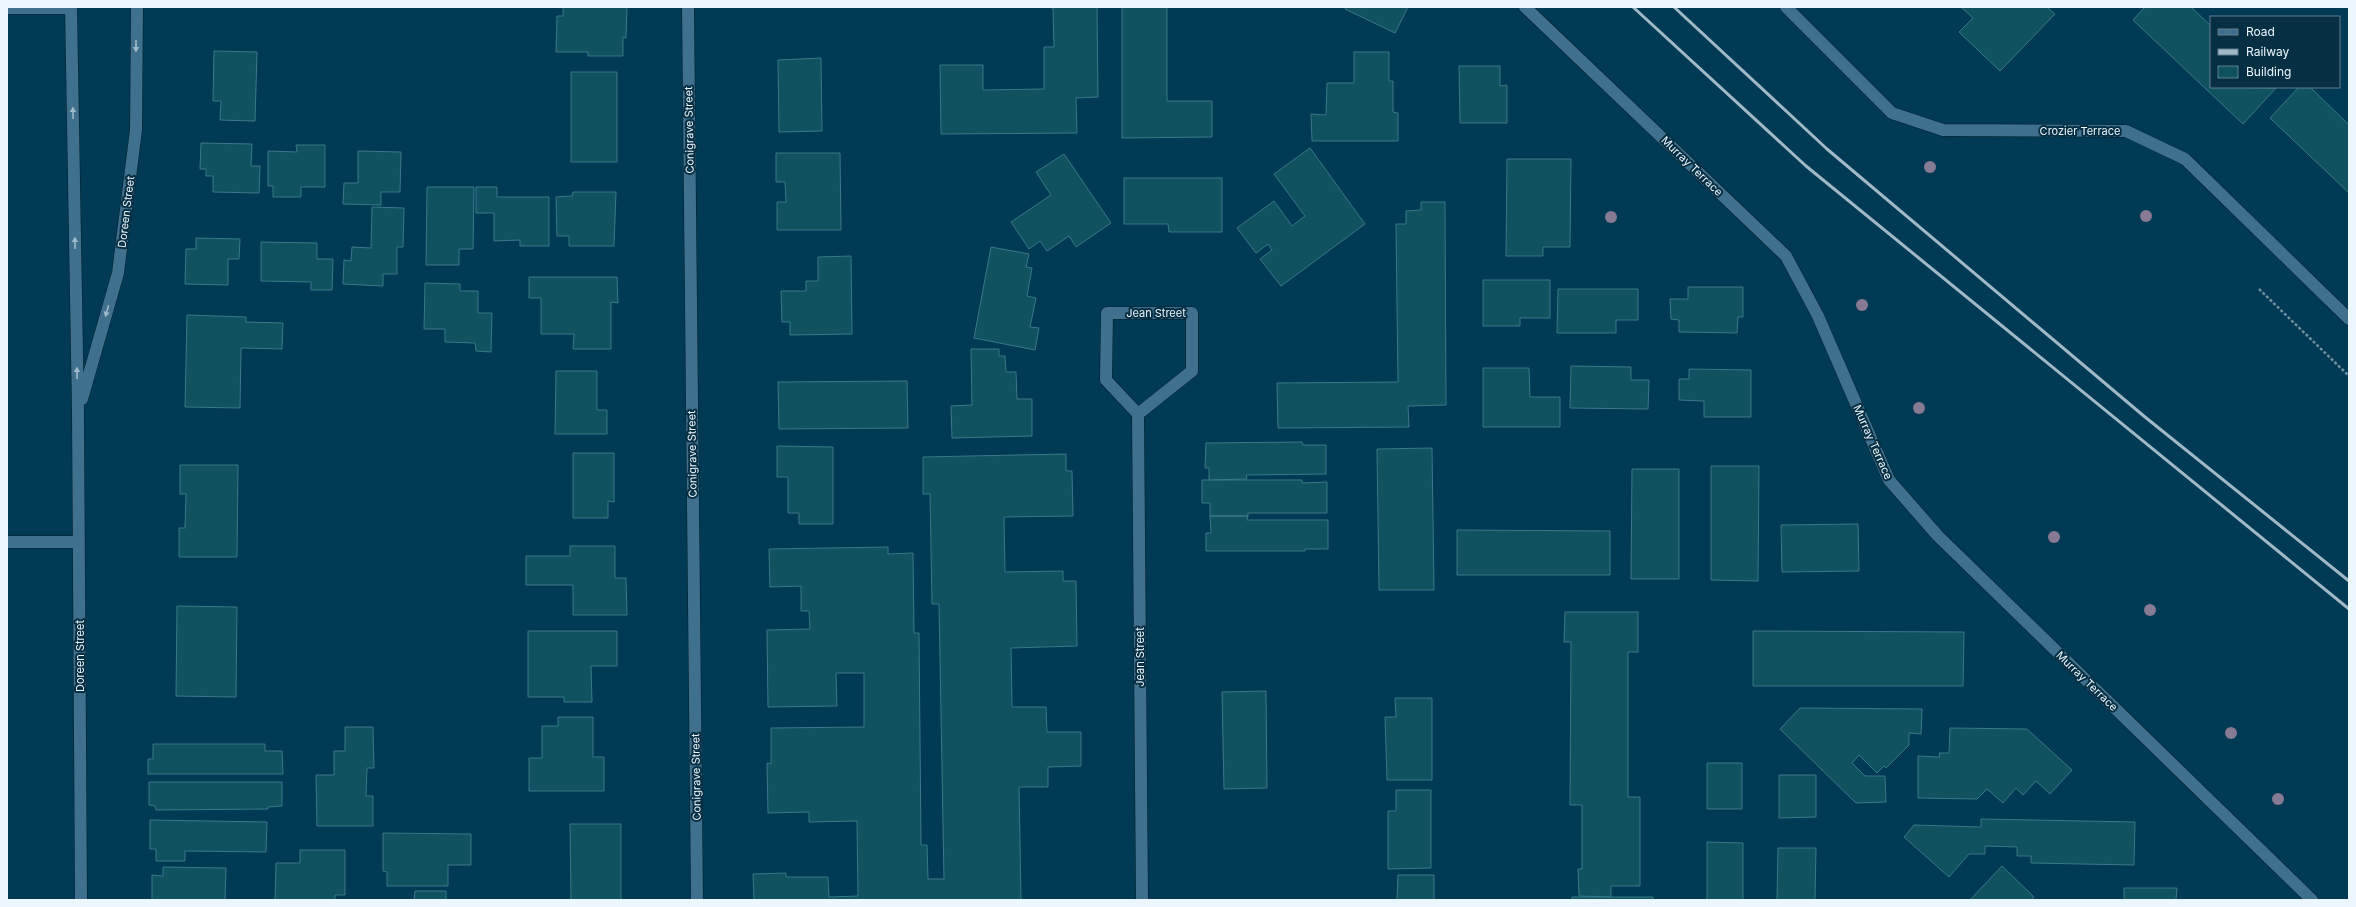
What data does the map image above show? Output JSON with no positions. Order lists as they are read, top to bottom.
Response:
{
  "streets": {
    "street": [
      "Conigrave Street",
      "Crozier Terrace",
      "Murray Terrace",
      "Doreen Street",
      "Jean Street"
    ]
  },
  "legend": ["Road", "Railway", "Building"]
}
